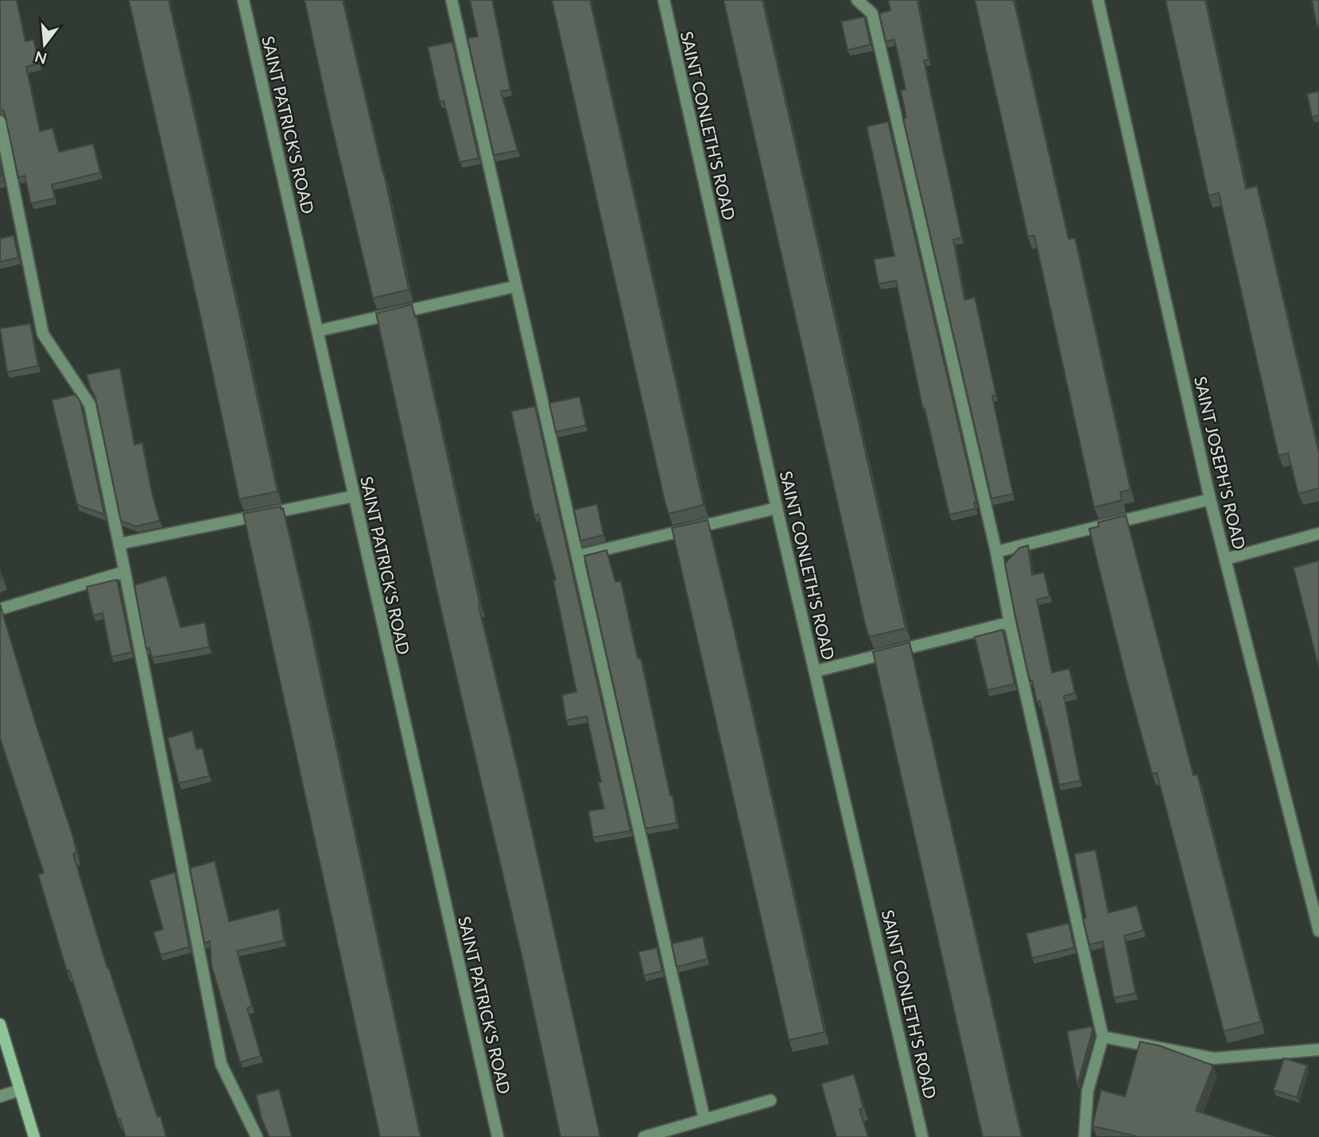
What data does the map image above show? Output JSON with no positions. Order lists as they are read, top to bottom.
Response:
{
  "streets": {
    "street": ["SAINT PATRICK'S ROAD", "SAINT CONLETH'S ROAD", "SAINT JOSEPH'S ROAD"]
  },
  "north": "bottom"
}
